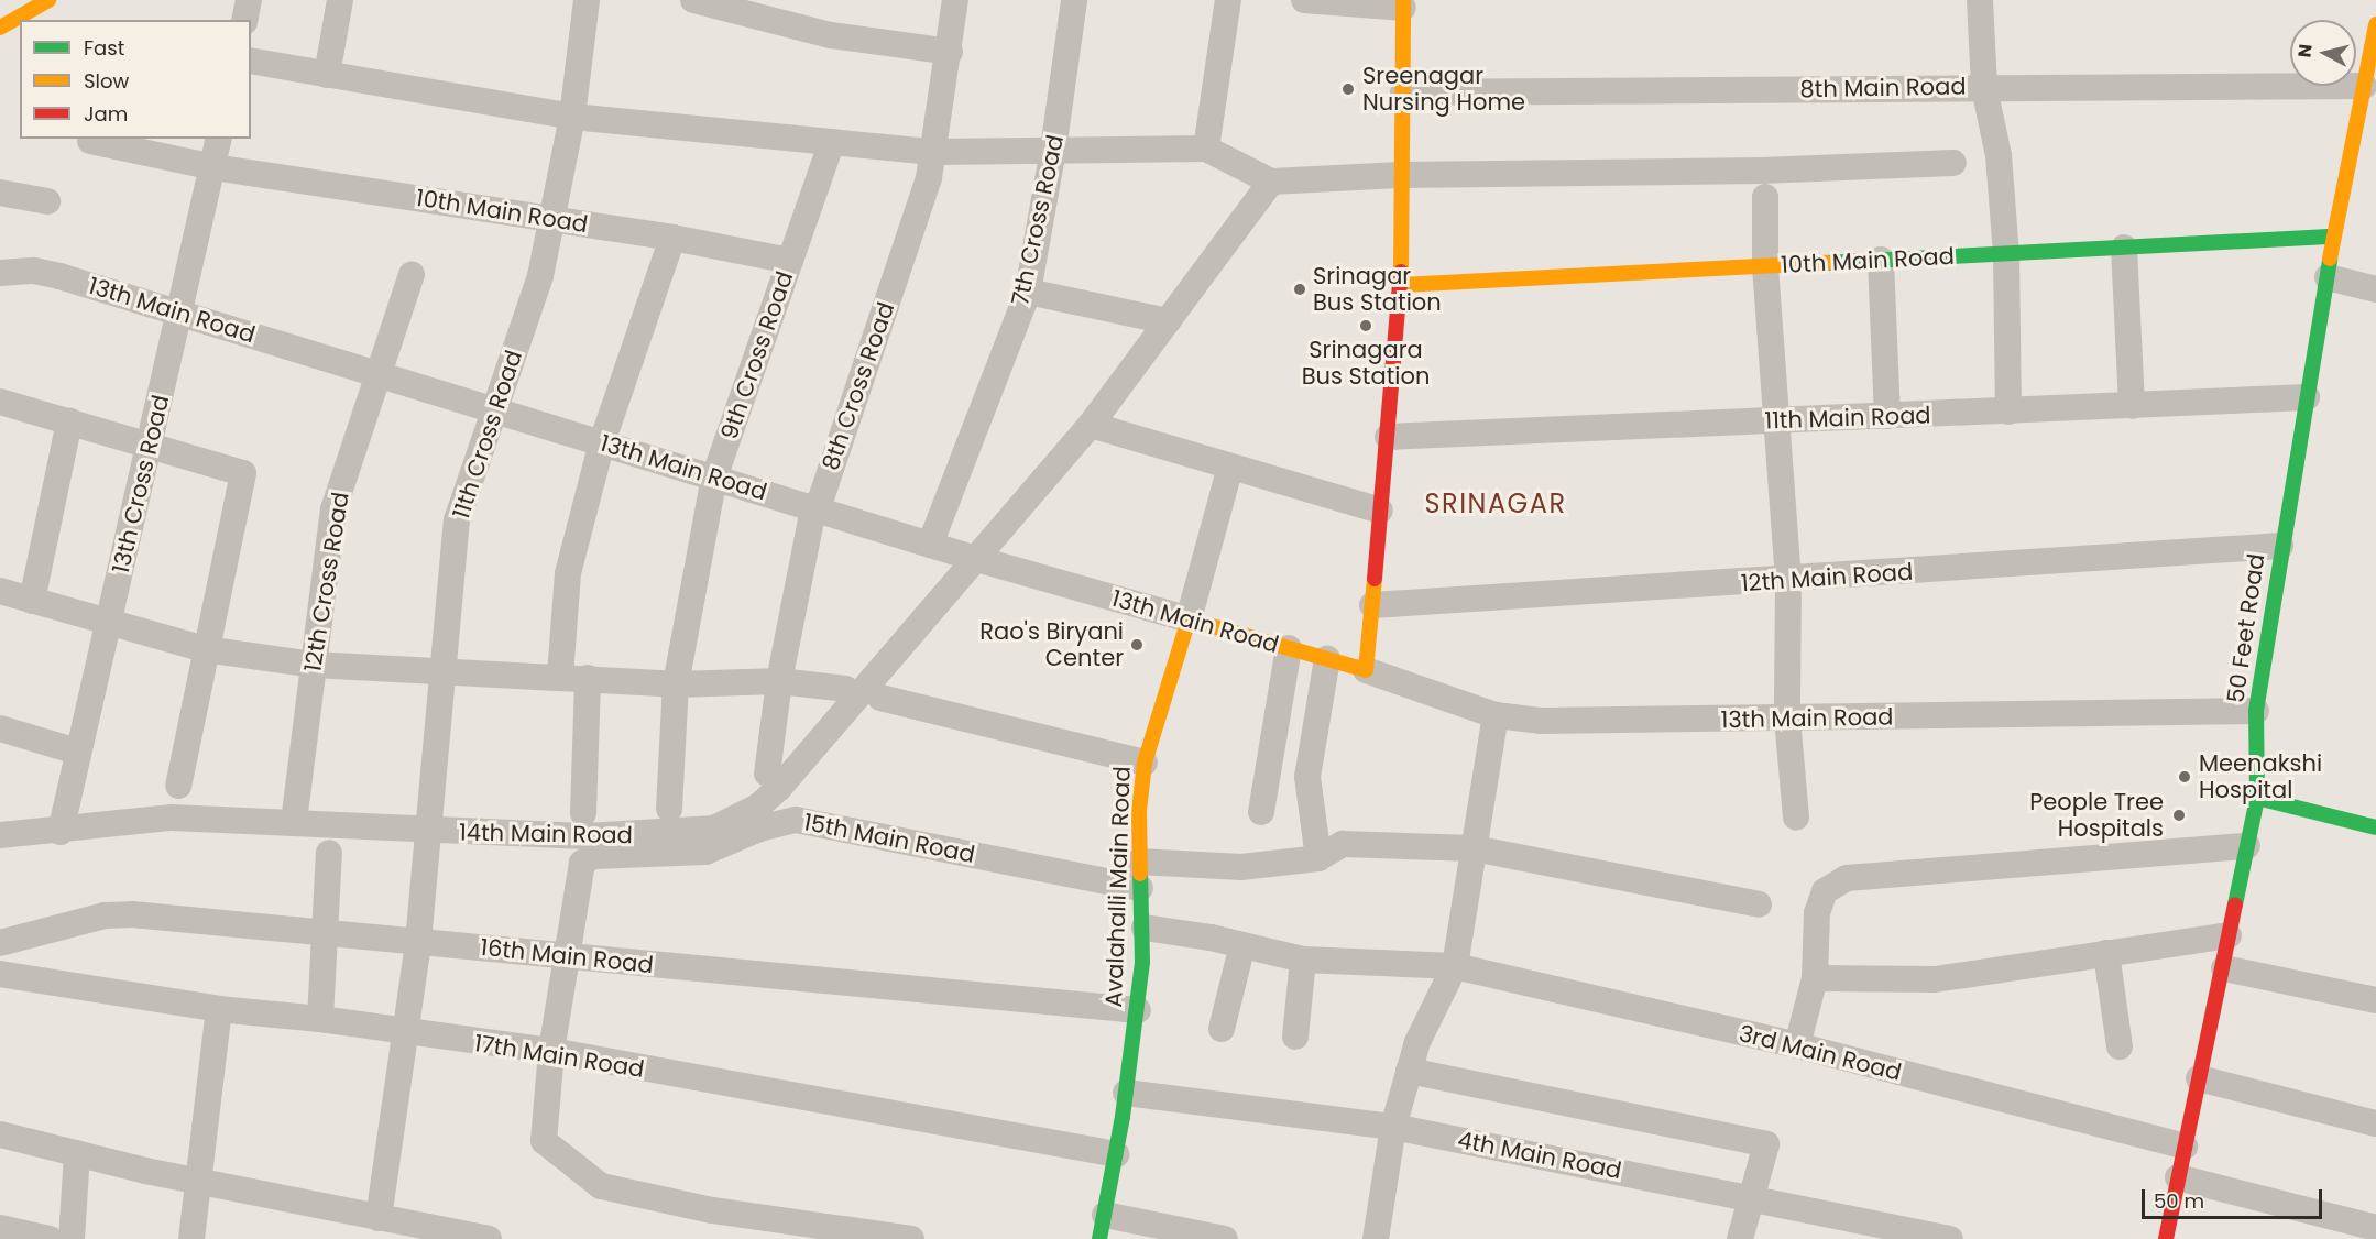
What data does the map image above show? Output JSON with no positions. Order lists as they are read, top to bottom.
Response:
{
  "streets": {
    "street": [
      "8th Main Road",
      "10th Main Road",
      "7th Cross Road",
      "13th Main Road",
      "9th Cross Road",
      "8th Cross Road",
      "11th Main Road",
      "11th Cross Road",
      "13th Cross Road",
      "12th Main Road",
      "12th Cross Road",
      "50 Feet Road",
      "14th Main Road",
      "15th Main Road",
      "Avalahalli Main Road",
      "16th Main Road",
      "3rd Main Road",
      "17th Main Road",
      "4th Main Road"
    ]
  },
  "crossings": [
    ["8th Main Road", "50 Feet Road"],
    ["10th Main Road", "9th Cross Road"],
    ["10th Main Road", "11th Cross Road"],
    ["10th Main Road", "13th Cross Road"],
    ["10th Main Road", "50 Feet Road"],
    ["7th Cross Road", "13th Main Road"],
    ["13th Main Road", "9th Cross Road"],
    ["13th Main Road", "8th Cross Road"],
    ["13th Main Road", "11th Cross Road"],
    ["13th Main Road", "13th Cross Road"],
    ["13th Main Road", "12th Cross Road"],
    ["13th Main Road", "50 Feet Road"],
    ["13th Main Road", "14th Main Road"],
    ["13th Main Road", "Avalahalli Main Road"],
    ["11th Main Road", "50 Feet Road"],
    ["11th Cross Road", "14th Main Road"],
    ["11th Cross Road", "16th Main Road"],
    ["11th Cross Road", "17th Main Road"],
    ["13th Cross Road", "14th Main Road"],
    ["12th Main Road", "50 Feet Road"],
    ["12th Cross Road", "14th Main Road"],
    ["50 Feet Road", "3rd Main Road"],
    ["15th Main Road", "Avalahalli Main Road"],
    ["15th Main Road", "16th Main Road"],
    ["15th Main Road", "17th Main Road"],
    ["Avalahalli Main Road", "16th Main Road"],
    ["Avalahalli Main Road", "3rd Main Road"],
    ["Avalahalli Main Road", "17th Main Road"],
    ["Avalahalli Main Road", "4th Main Road"]
  ],
  "districts": ["SRINAGAR"],
  "places": [
    "Sreenagar Nursing Home",
    "Srinagar Bus Station",
    "Srinagara Bus Station",
    "Rao's Biryani Center",
    "Meenakshi Hospital",
    "People Tree Hospitals"
  ],
  "legend": ["Fast", "Slow", "Jam"],
  "scale_bar": "50 m",
  "north": "left"
}
